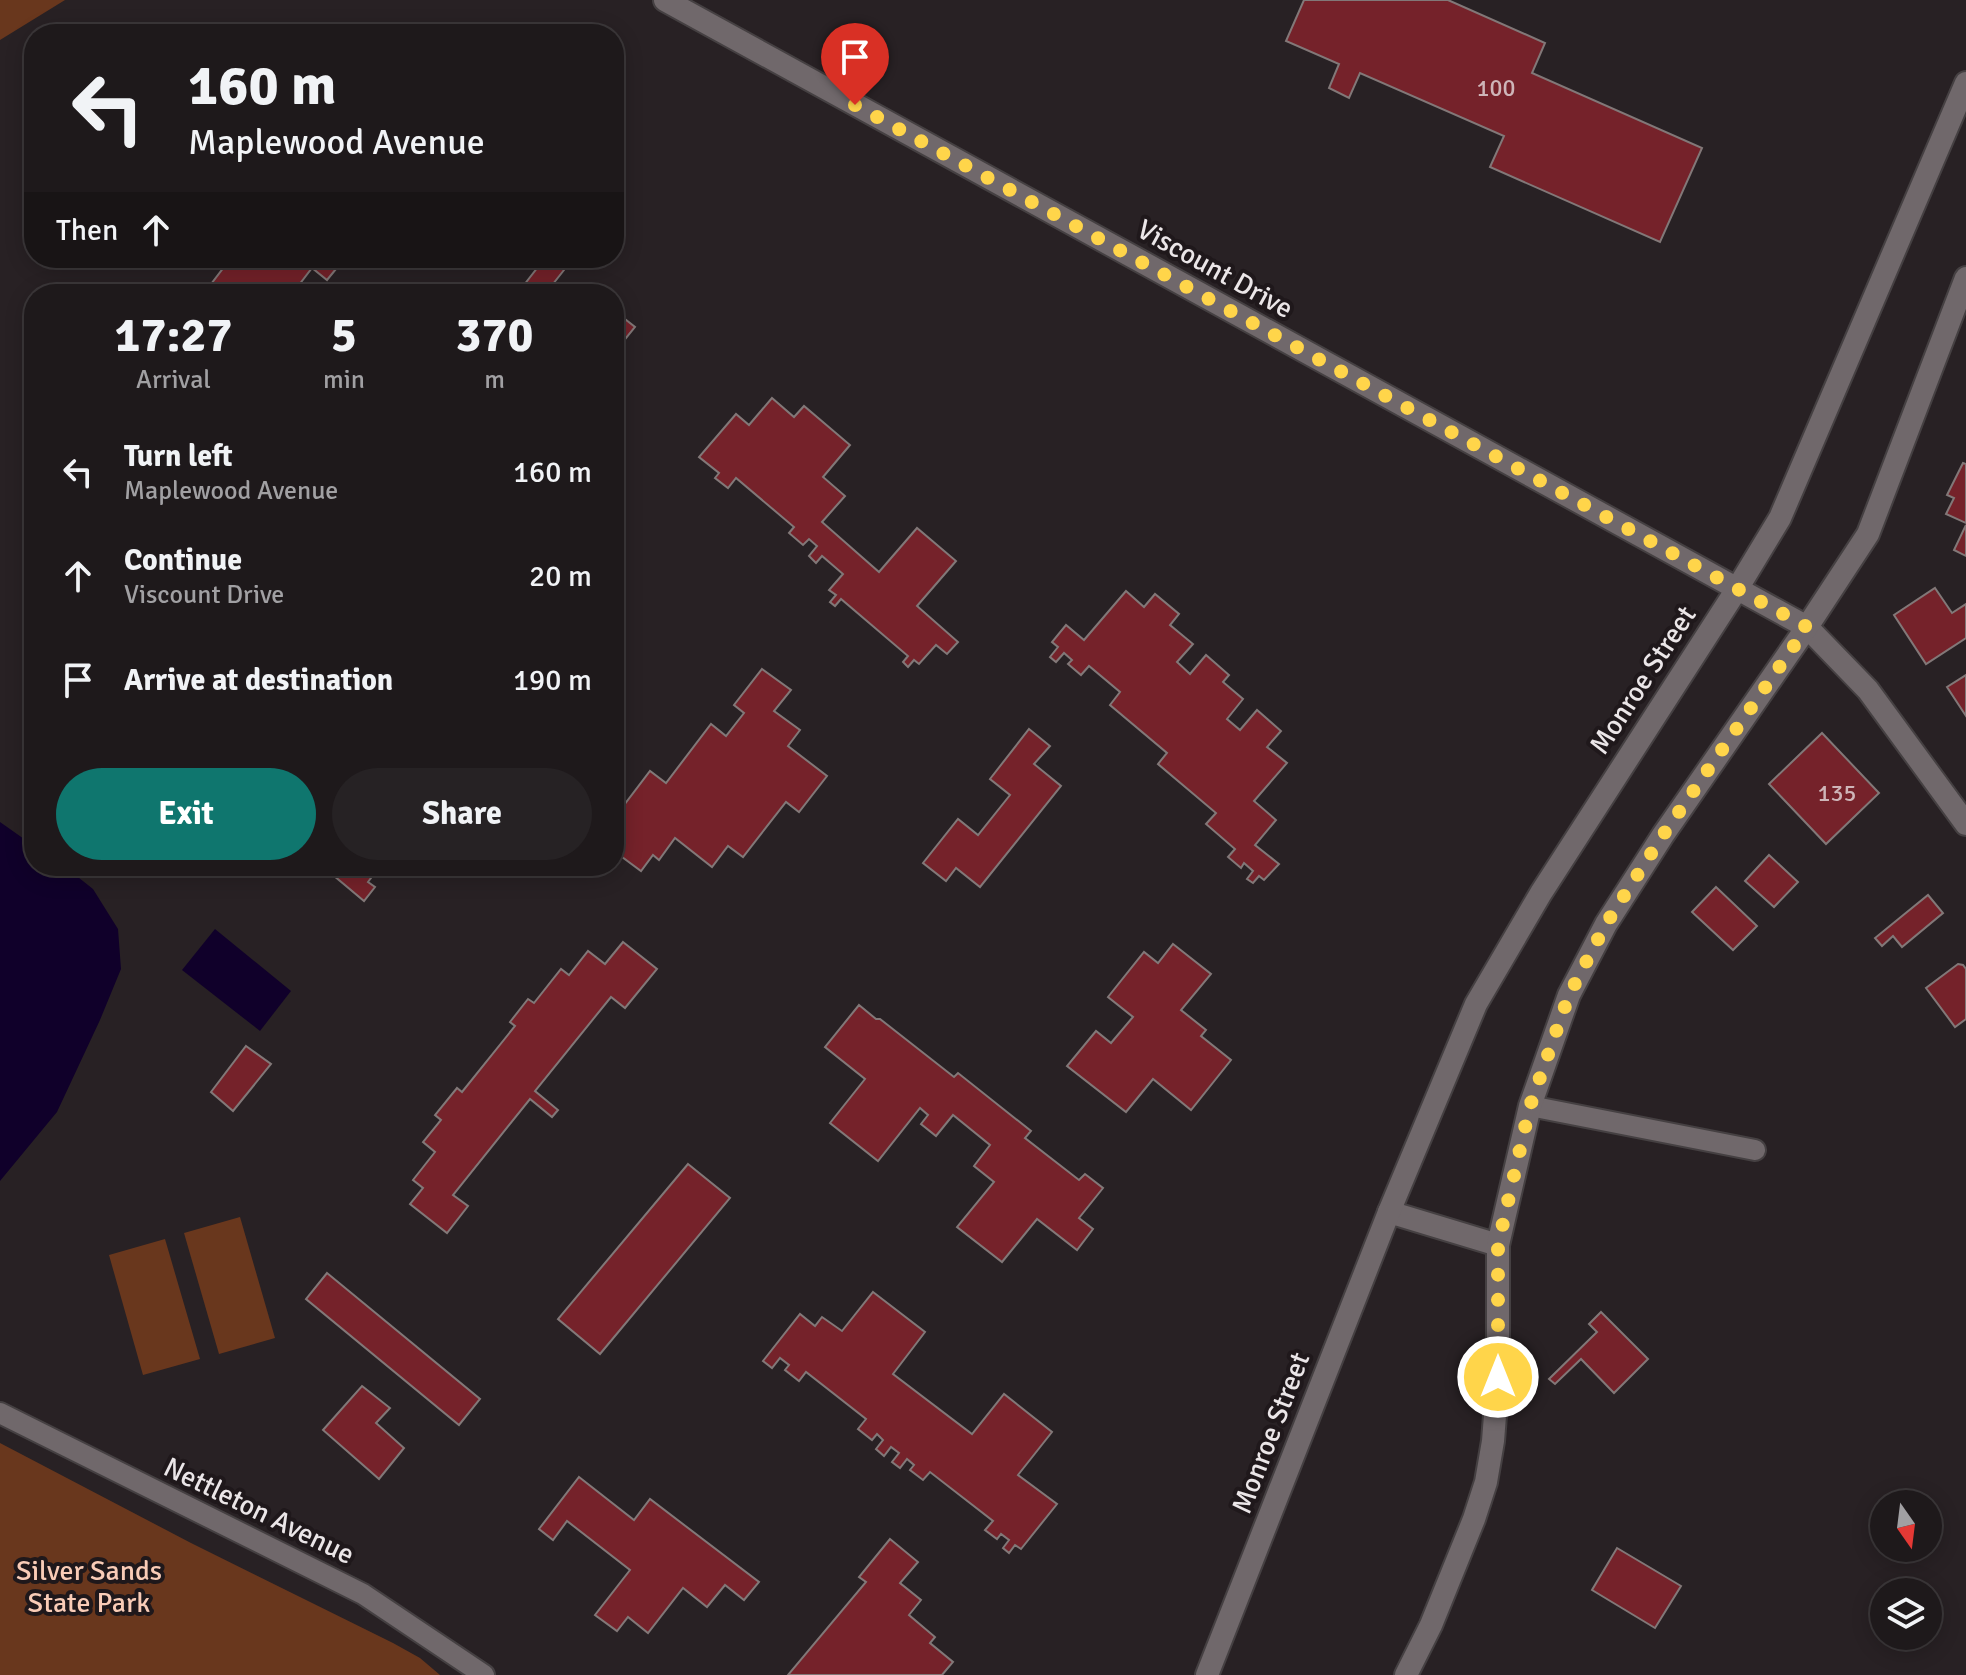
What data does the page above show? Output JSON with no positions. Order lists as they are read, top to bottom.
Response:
{
  "streets": {
    "street": ["Viscount Drive", "Monroe Street"],
    "lane": ["Nettleton Avenue"]
  },
  "crossings": [
    ["Viscount Drive", "Monroe Street"]
  ],
  "parks": ["Silver Sands State Park"],
  "house_numbers": ["100", "135"],
  "north": "bottom",
  "page": {
    "turn": ["160 m", "Maplewood Avenue"],
    "then": "Then",
    "eta": [
      "17:27",
      "Arrival",
      "5",
      "min",
      "370",
      "m"
    ],
    "list": [
      {
        "name": "Turn left",
        "note": "Maplewood Avenue",
        "value": "160 m"
      },
      {
        "name": "Continue",
        "note": "Viscount Drive",
        "value": "20 m"
      },
      {
        "name": "Arrive at destination",
        "value": "190 m"
      }
    ],
    "buttons": ["Exit", "Share"]
  }
}
